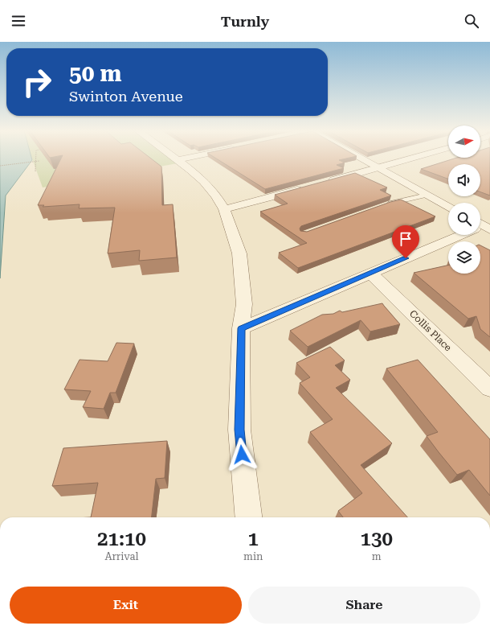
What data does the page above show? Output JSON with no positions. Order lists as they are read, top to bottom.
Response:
{
  "streets": {
    "street": ["Collis Place"]
  },
  "north": "right",
  "page": {
    "header": "Turnly",
    "turn": ["50 m", "Swinton Avenue"],
    "eta": [
      "21:10",
      "Arrival",
      "1",
      "min",
      "130",
      "m"
    ],
    "buttons": ["Exit", "Share"]
  }
}
